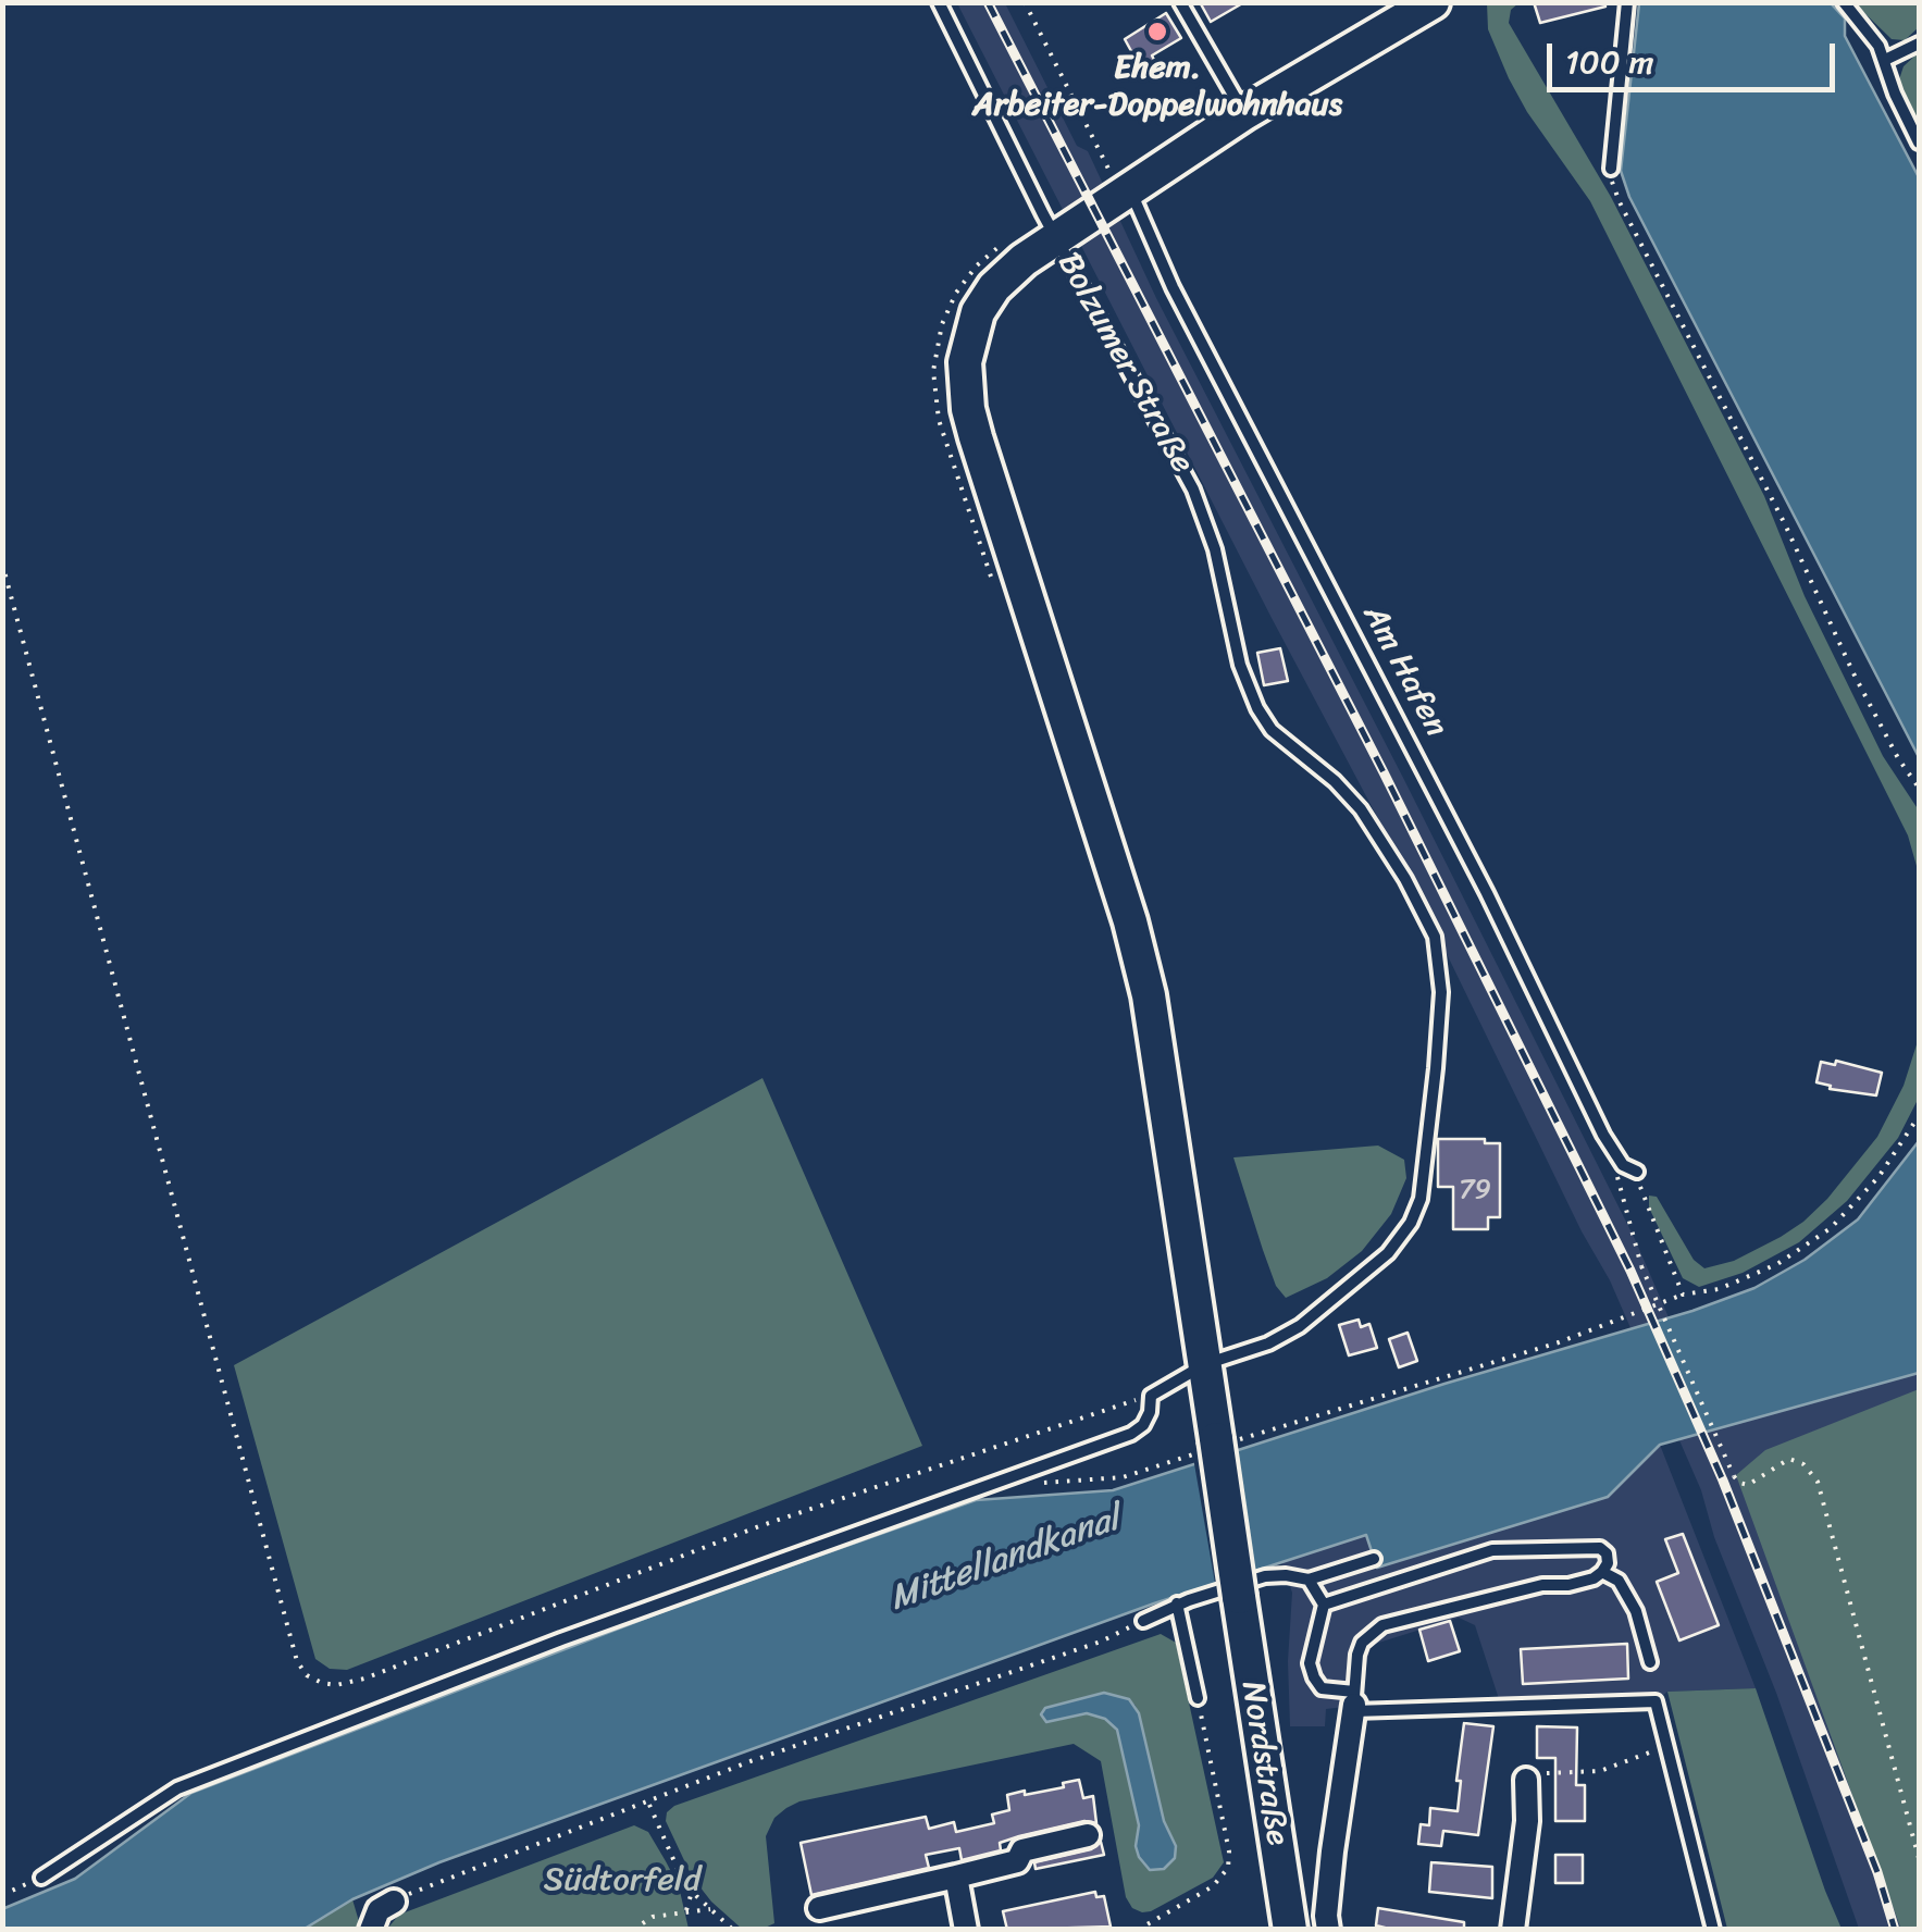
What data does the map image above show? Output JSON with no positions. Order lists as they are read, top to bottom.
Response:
{
  "streets": {
    "main road": ["Bolzumer Straße", "Nordstraße"],
    "lane": ["Am Hafen"]
  },
  "crossings": [
    ["Bolzumer Straße", "Nordstraße"]
  ],
  "water": ["Mittellandkanal"],
  "parks": ["Südtorfeld"],
  "places": ["Ehem. Arbeiter-Doppelwohnhaus"],
  "house_numbers": ["79"],
  "scale_bar": "100 m"
}
